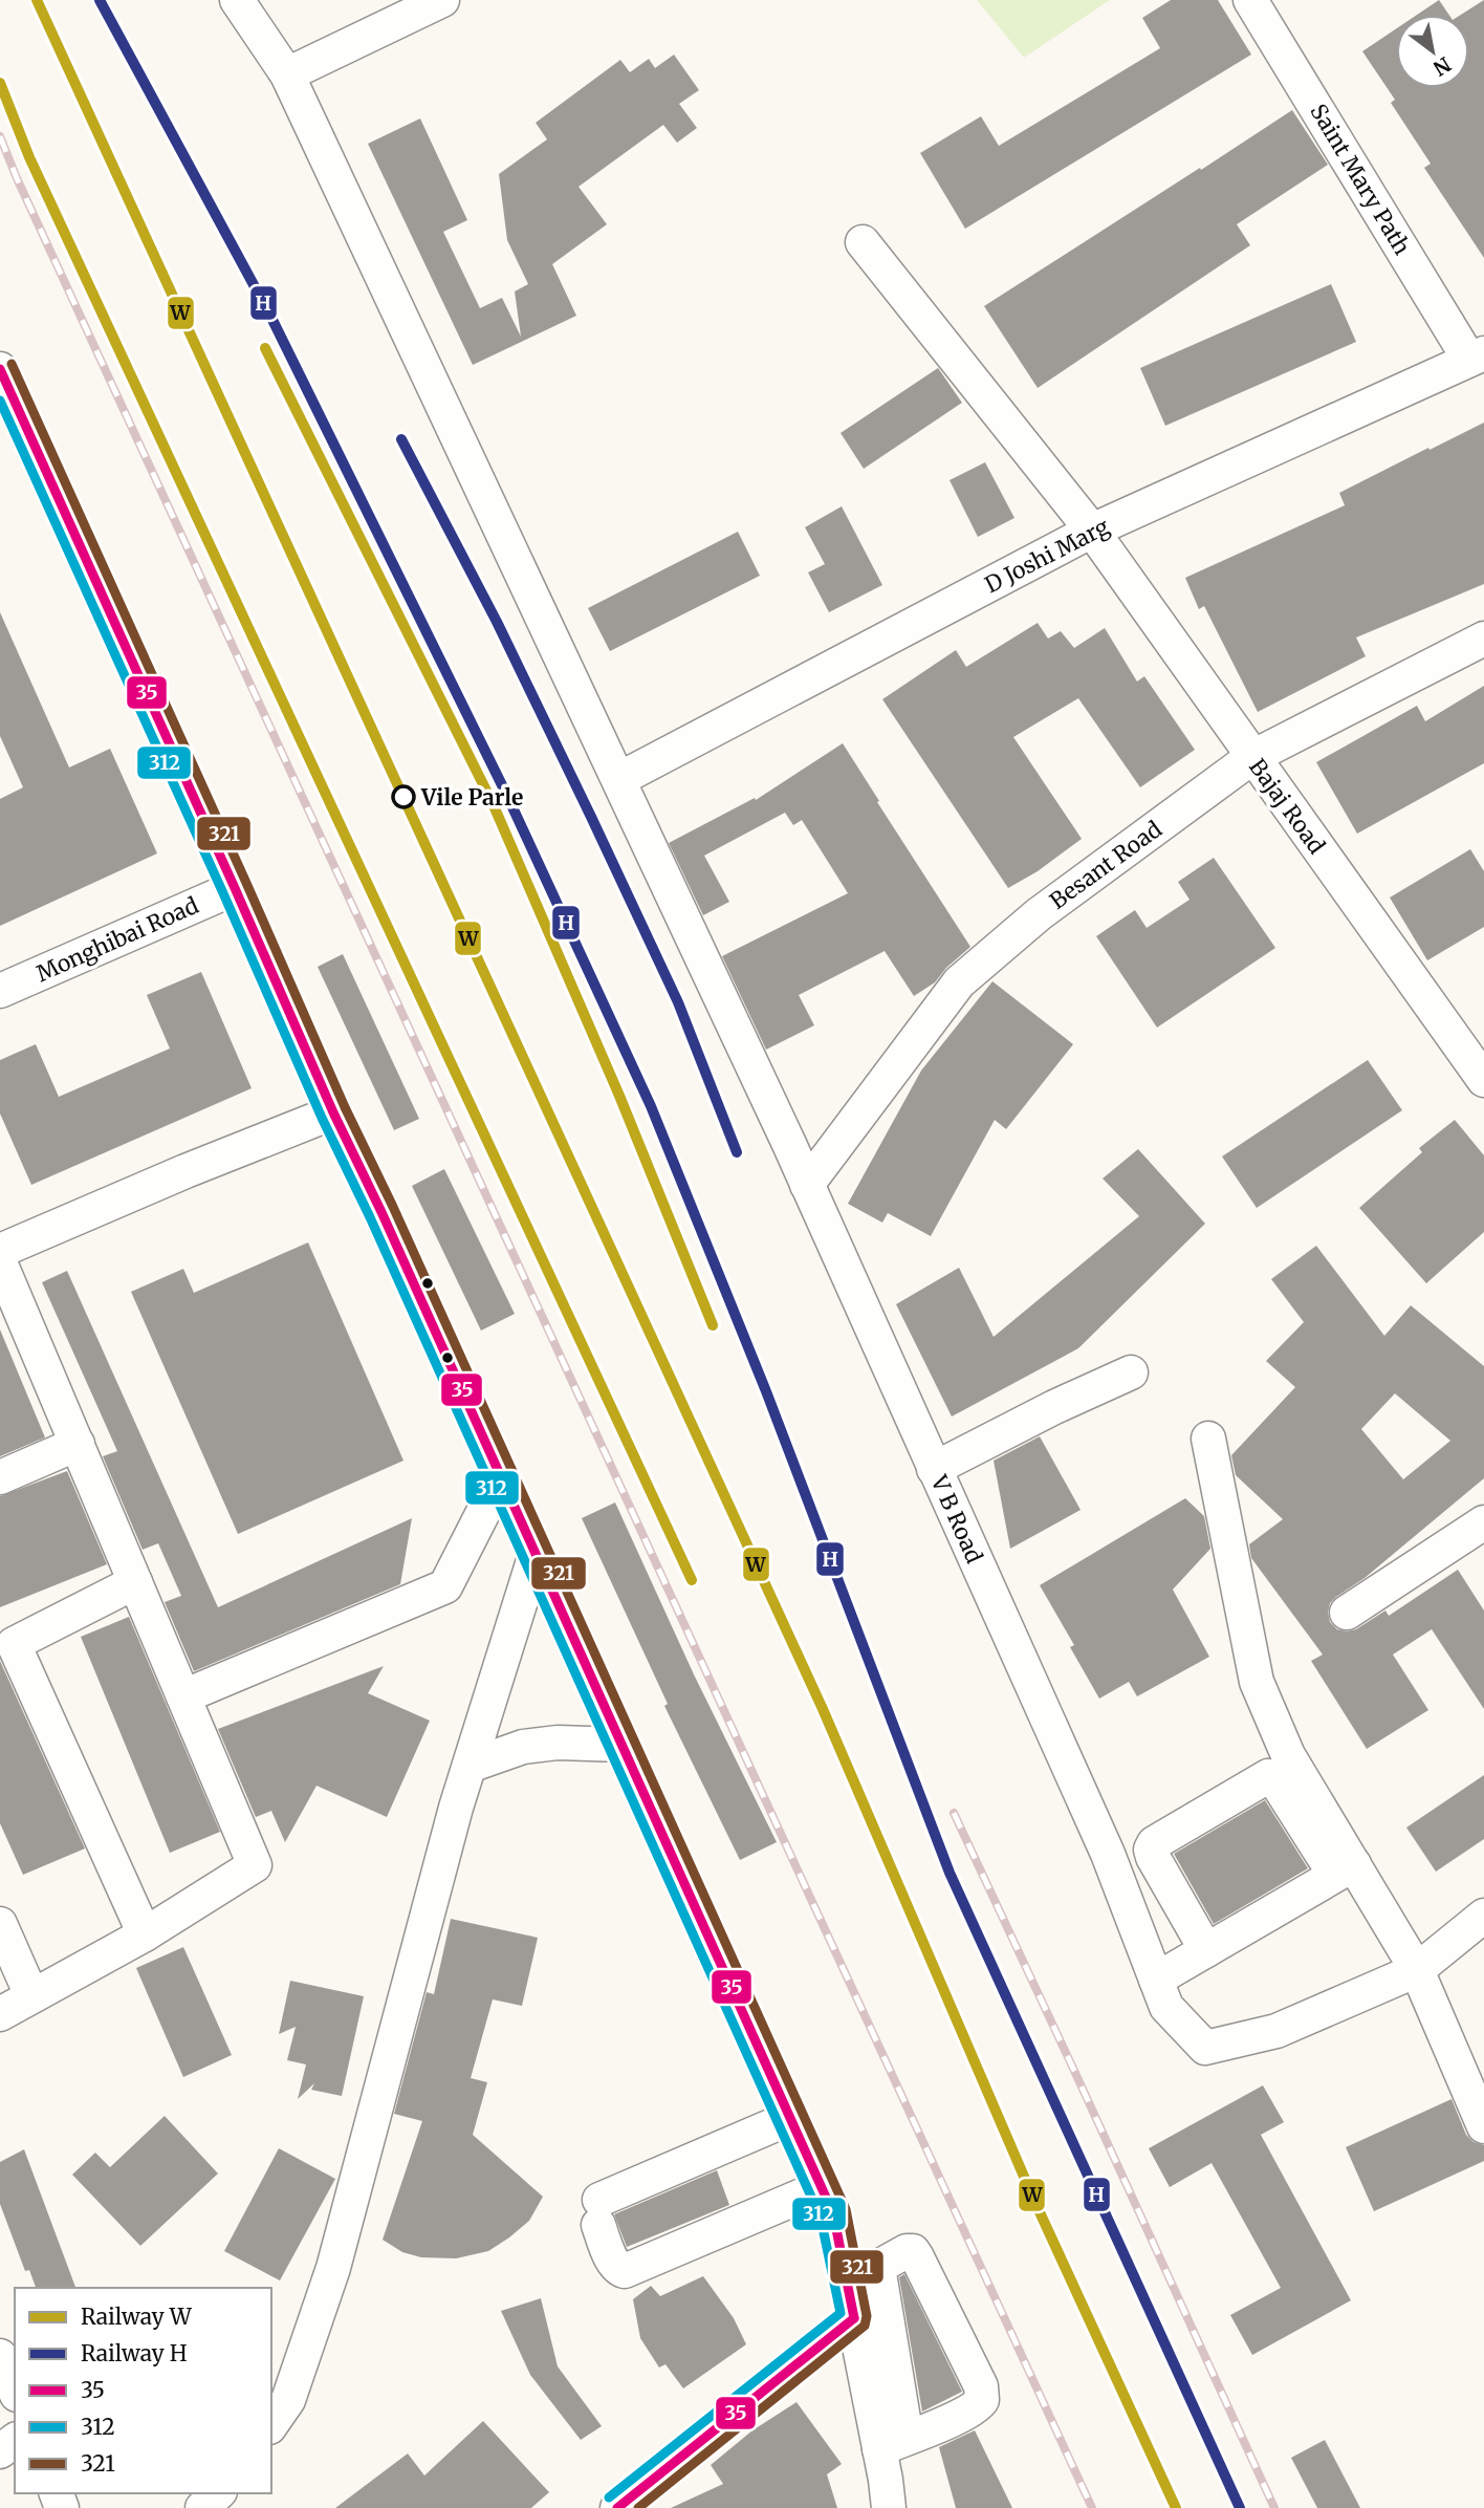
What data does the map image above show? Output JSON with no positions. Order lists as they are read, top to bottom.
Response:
{
  "streets": {
    "street": [
      "Saint Mary Path",
      "D Joshi Marg",
      "Bajaj Road",
      "Besant Road",
      "Monghibai Road",
      "V B Road"
    ]
  },
  "crossings": [
    ["Saint Mary Path", "D Joshi Marg"],
    ["D Joshi Marg", "Bajaj Road"],
    ["D Joshi Marg", "V B Road"],
    ["Bajaj Road", "Besant Road"],
    ["Besant Road", "V B Road"]
  ],
  "places": ["Vile Parle"],
  "lines": [
    "rail line W",
    "rail line H",
    "transit line 321",
    "transit line 35",
    "transit line 312"
  ],
  "legend": [
    "Railway W",
    "Railway H",
    "35",
    "312",
    "321"
  ],
  "north": "bottom right"
}
